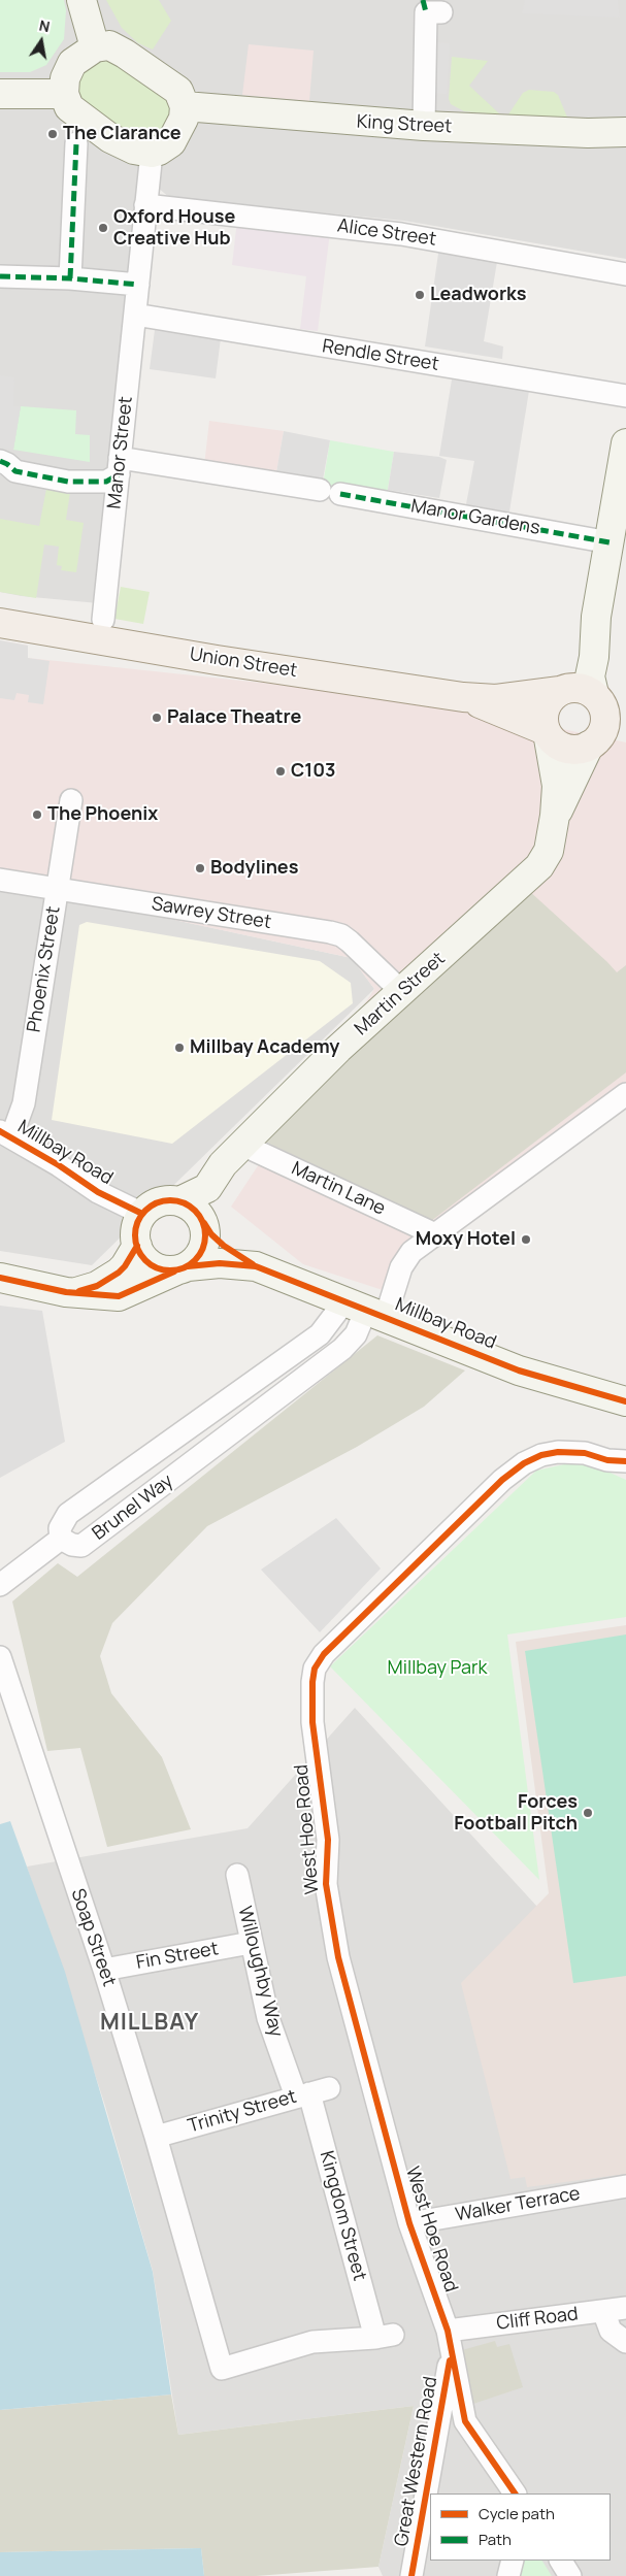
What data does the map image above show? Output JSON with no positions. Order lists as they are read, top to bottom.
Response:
{
  "streets": {
    "main road": ["Union Street"],
    "street": [
      "King Street",
      "Alice Street",
      "Rendle Street",
      "Manor Street",
      "Manor Gardens",
      "Sawrey Street",
      "Phoenix Street",
      "Martin Street",
      "Millbay Road",
      "Martin Lane",
      "Brunel Way",
      "West Hoe Road",
      "Soap Street",
      "Fin Street",
      "Willoughby Way",
      "Trinity Street",
      "Walker Terrace",
      "Kingdom Street",
      "Cliff Road",
      "Great Western Road"
    ]
  },
  "crossings": [
    ["King Street", "Manor Street"],
    ["Alice Street", "Manor Street"],
    ["Rendle Street", "Manor Street"],
    ["Manor Street", "Manor Gardens"],
    ["Union Street", "Martin Street"],
    ["Sawrey Street", "Phoenix Street"],
    ["Sawrey Street", "Martin Street"],
    ["Phoenix Street", "Millbay Road"],
    ["Martin Street", "Millbay Road"],
    ["Martin Street", "Martin Lane"],
    ["Millbay Road", "Brunel Way"],
    ["West Hoe Road", "Walker Terrace"],
    ["West Hoe Road", "Cliff Road"],
    ["West Hoe Road", "Great Western Road"],
    ["Soap Street", "Fin Street"],
    ["Soap Street", "Trinity Street"],
    ["Soap Street", "Kingdom Street"],
    ["Fin Street", "Willoughby Way"],
    ["Willoughby Way", "Trinity Street"],
    ["Willoughby Way", "Kingdom Street"],
    ["Trinity Street", "Kingdom Street"]
  ],
  "districts": ["MILLBAY"],
  "parks": ["Millbay Park"],
  "places": [
    "The Clarance",
    "Oxford House Creative Hub",
    "Leadworks",
    "Palace Theatre",
    "C103",
    "The Phoenix",
    "Bodylines",
    "Millbay Academy",
    "Moxy Hotel",
    "Forces Football Pitch"
  ],
  "legend": ["Cycle path", "Path"],
  "north": "top"
}
